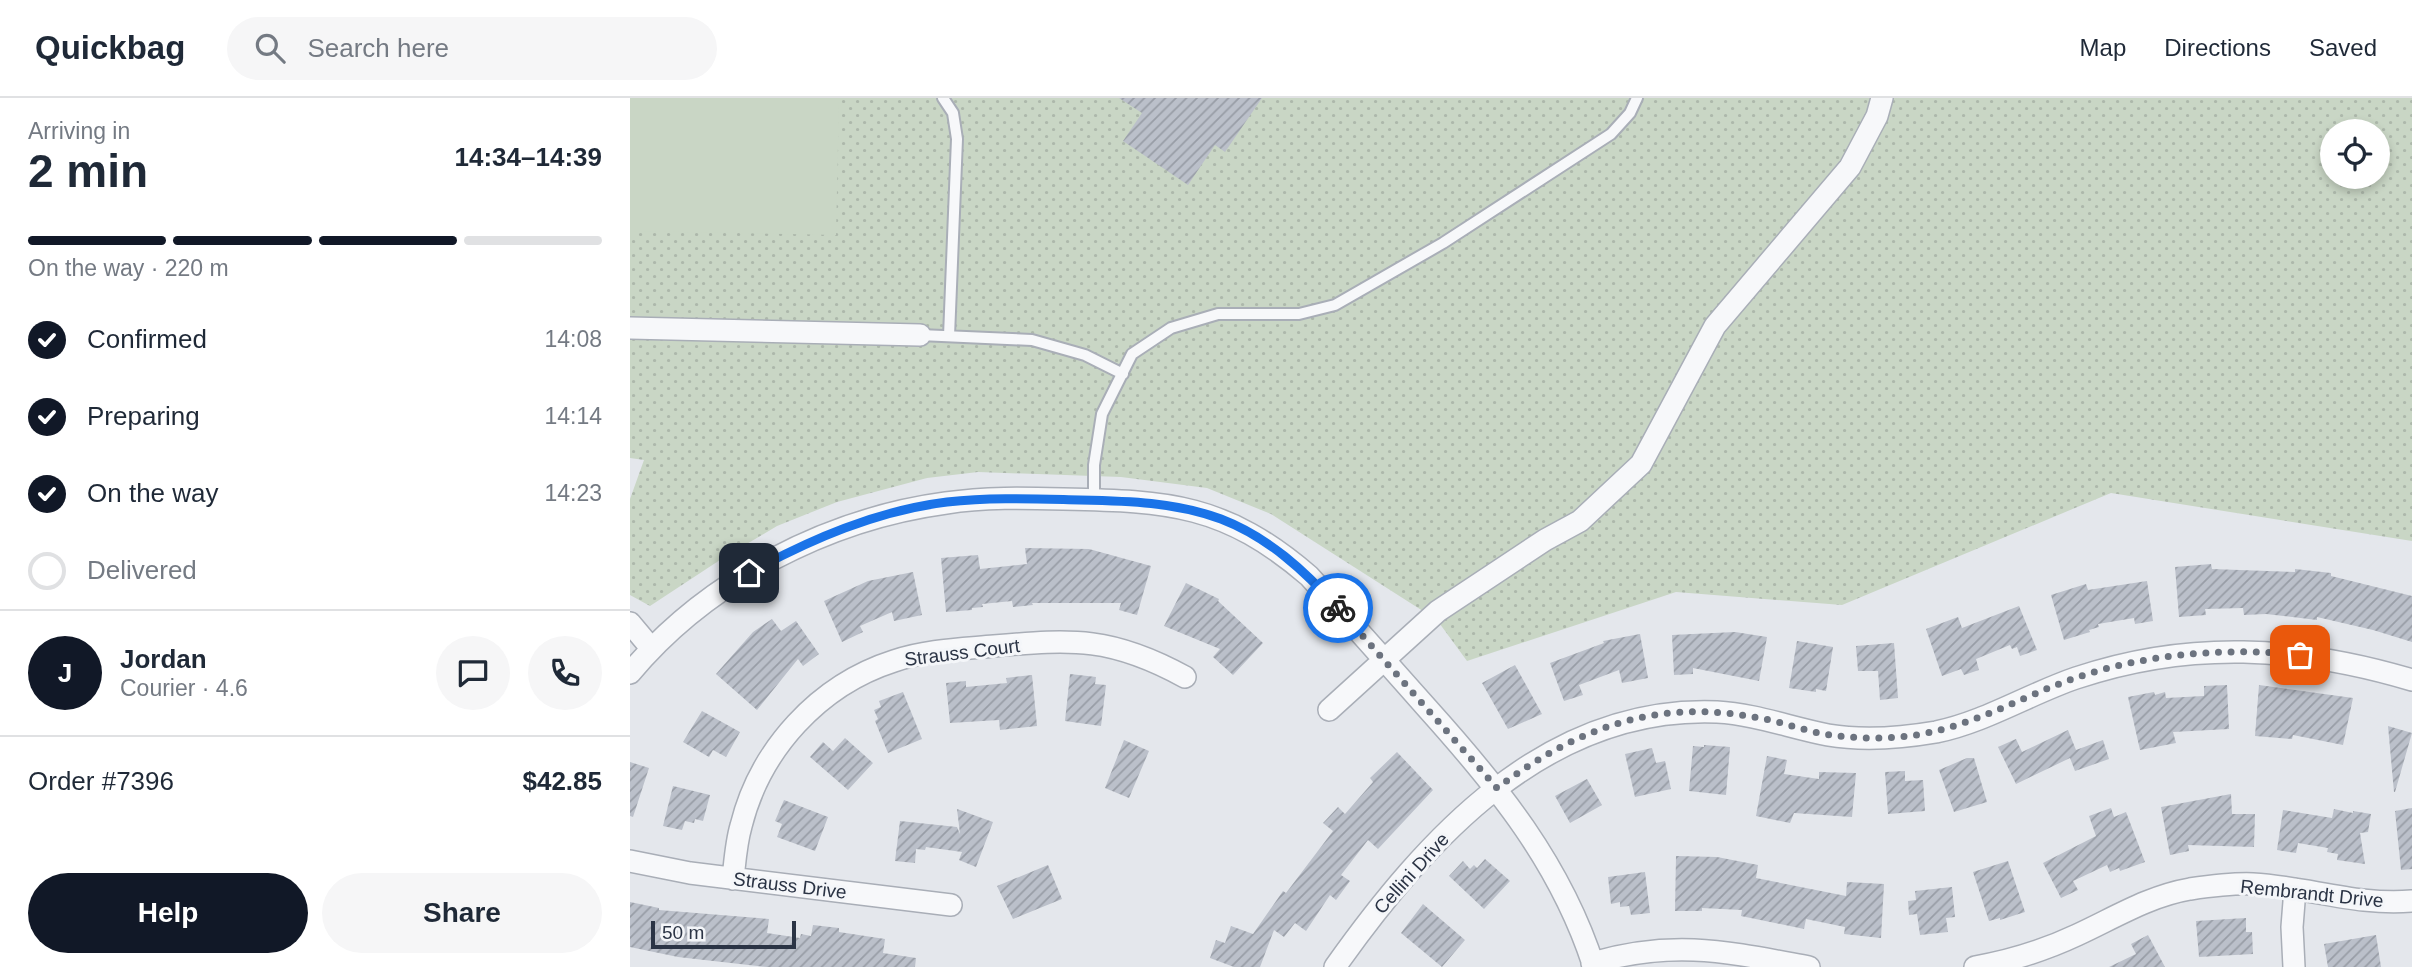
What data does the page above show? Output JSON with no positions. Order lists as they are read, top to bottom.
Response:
{
  "streets": {
    "street": [
      "Strauss Court",
      "Cellini Drive",
      "Strauss Drive",
      "Rembrandt Drive"
    ]
  },
  "crossings": [
    ["Strauss Court", "Strauss Drive"]
  ],
  "scale_bar": "50 m",
  "page": {
    "header": "Quickbag",
    "search": "Search here",
    "nav": ["Map", "Directions", "Saved"],
    "heading": ["2 min", "Arriving in", "14:34–14:39"],
    "panel": [
      "Jordan",
      "Courier · 4.6",
      "Order #7396",
      "$42.85"
    ],
    "bar": "On the way · 220 m",
    "list": [
      ["Confirmed", "14:08"],
      ["Preparing", "14:14"],
      ["On the way", "14:23"],
      "Delivered"
    ],
    "round": "J",
    "buttons": ["Help", "Share"],
    "scale": "50 m"
  }
}
